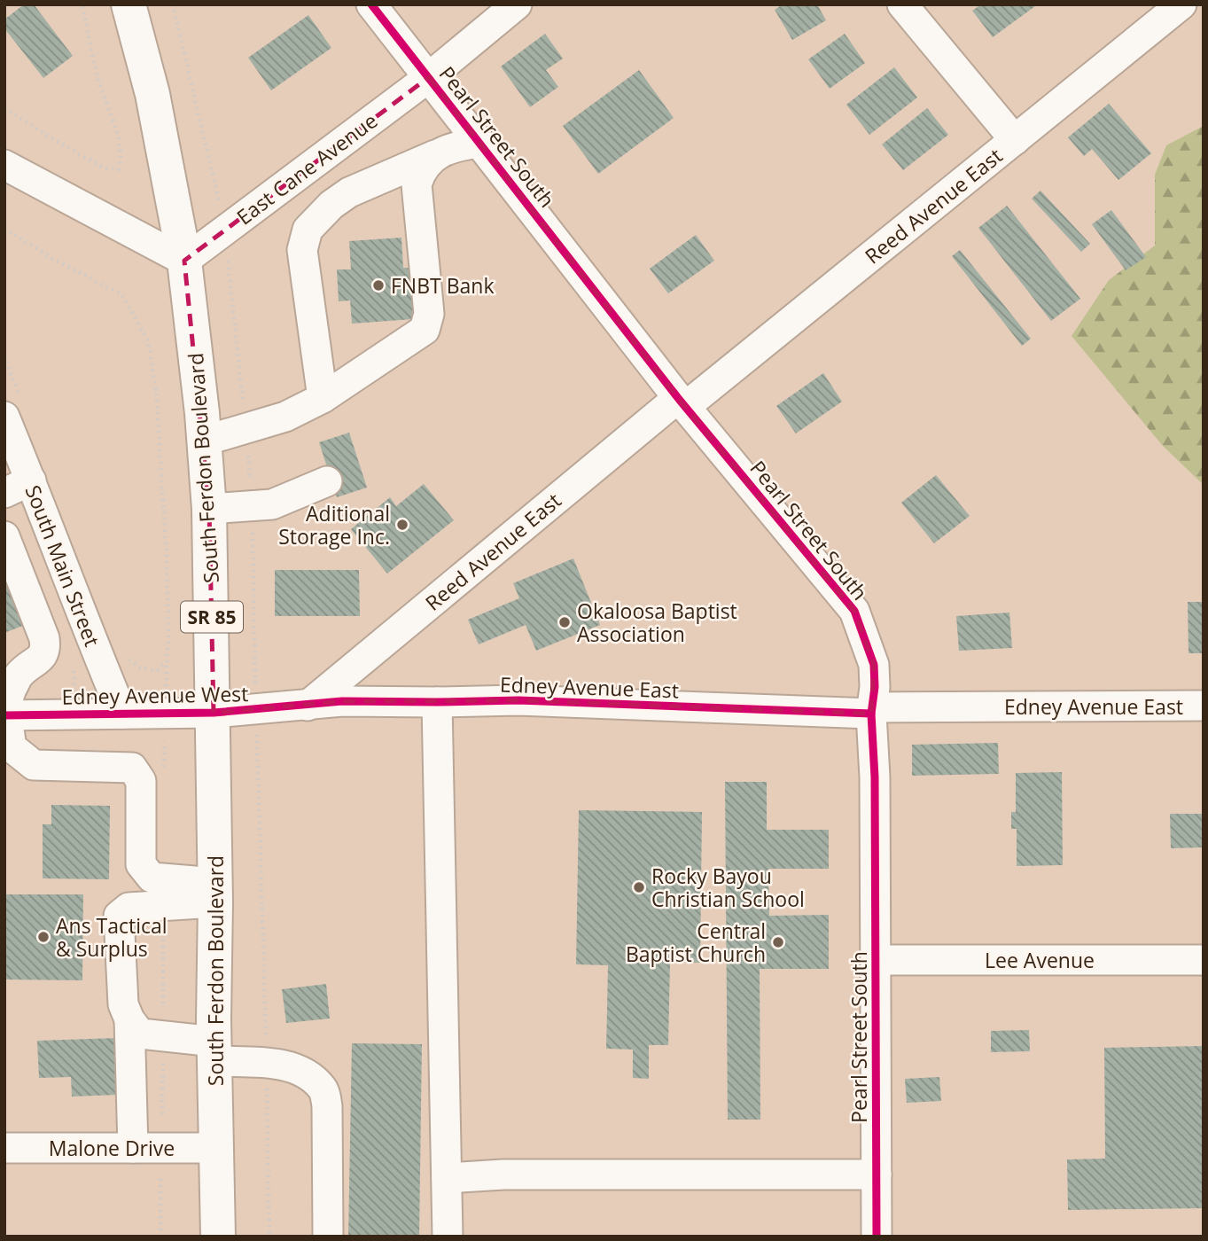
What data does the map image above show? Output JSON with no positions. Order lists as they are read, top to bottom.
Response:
{
  "streets": {
    "main road": ["South Ferdon Boulevard", "SR 85"],
    "street": [
      "Pearl Street South",
      "East Cane Avenue",
      "Reed Avenue East",
      "South Main Street",
      "Edney Avenue East",
      "Edney Avenue West",
      "Lee Avenue",
      "Malone Drive"
    ]
  },
  "crossings": [
    ["Pearl Street South", "East Cane Avenue"],
    ["Pearl Street South", "Reed Avenue East"],
    ["Pearl Street South", "Edney Avenue East"],
    ["Pearl Street South", "Lee Avenue"],
    ["East Cane Avenue", "South Ferdon Boulevard"],
    ["Reed Avenue East", "Edney Avenue East"],
    ["Reed Avenue East", "Edney Avenue West"],
    ["South Ferdon Boulevard", "Edney Avenue West"],
    ["South Ferdon Boulevard", "Malone Drive"],
    ["South Main Street", "Edney Avenue West"],
    ["Edney Avenue East", "Edney Avenue West"]
  ],
  "places": [
    "FNBT Bank",
    "Aditional Storage Inc.",
    "Okaloosa Baptist Association",
    "Rocky Bayou Christian School",
    "Ans Tactical & Surplus",
    "Central Baptist Church"
  ]
}
